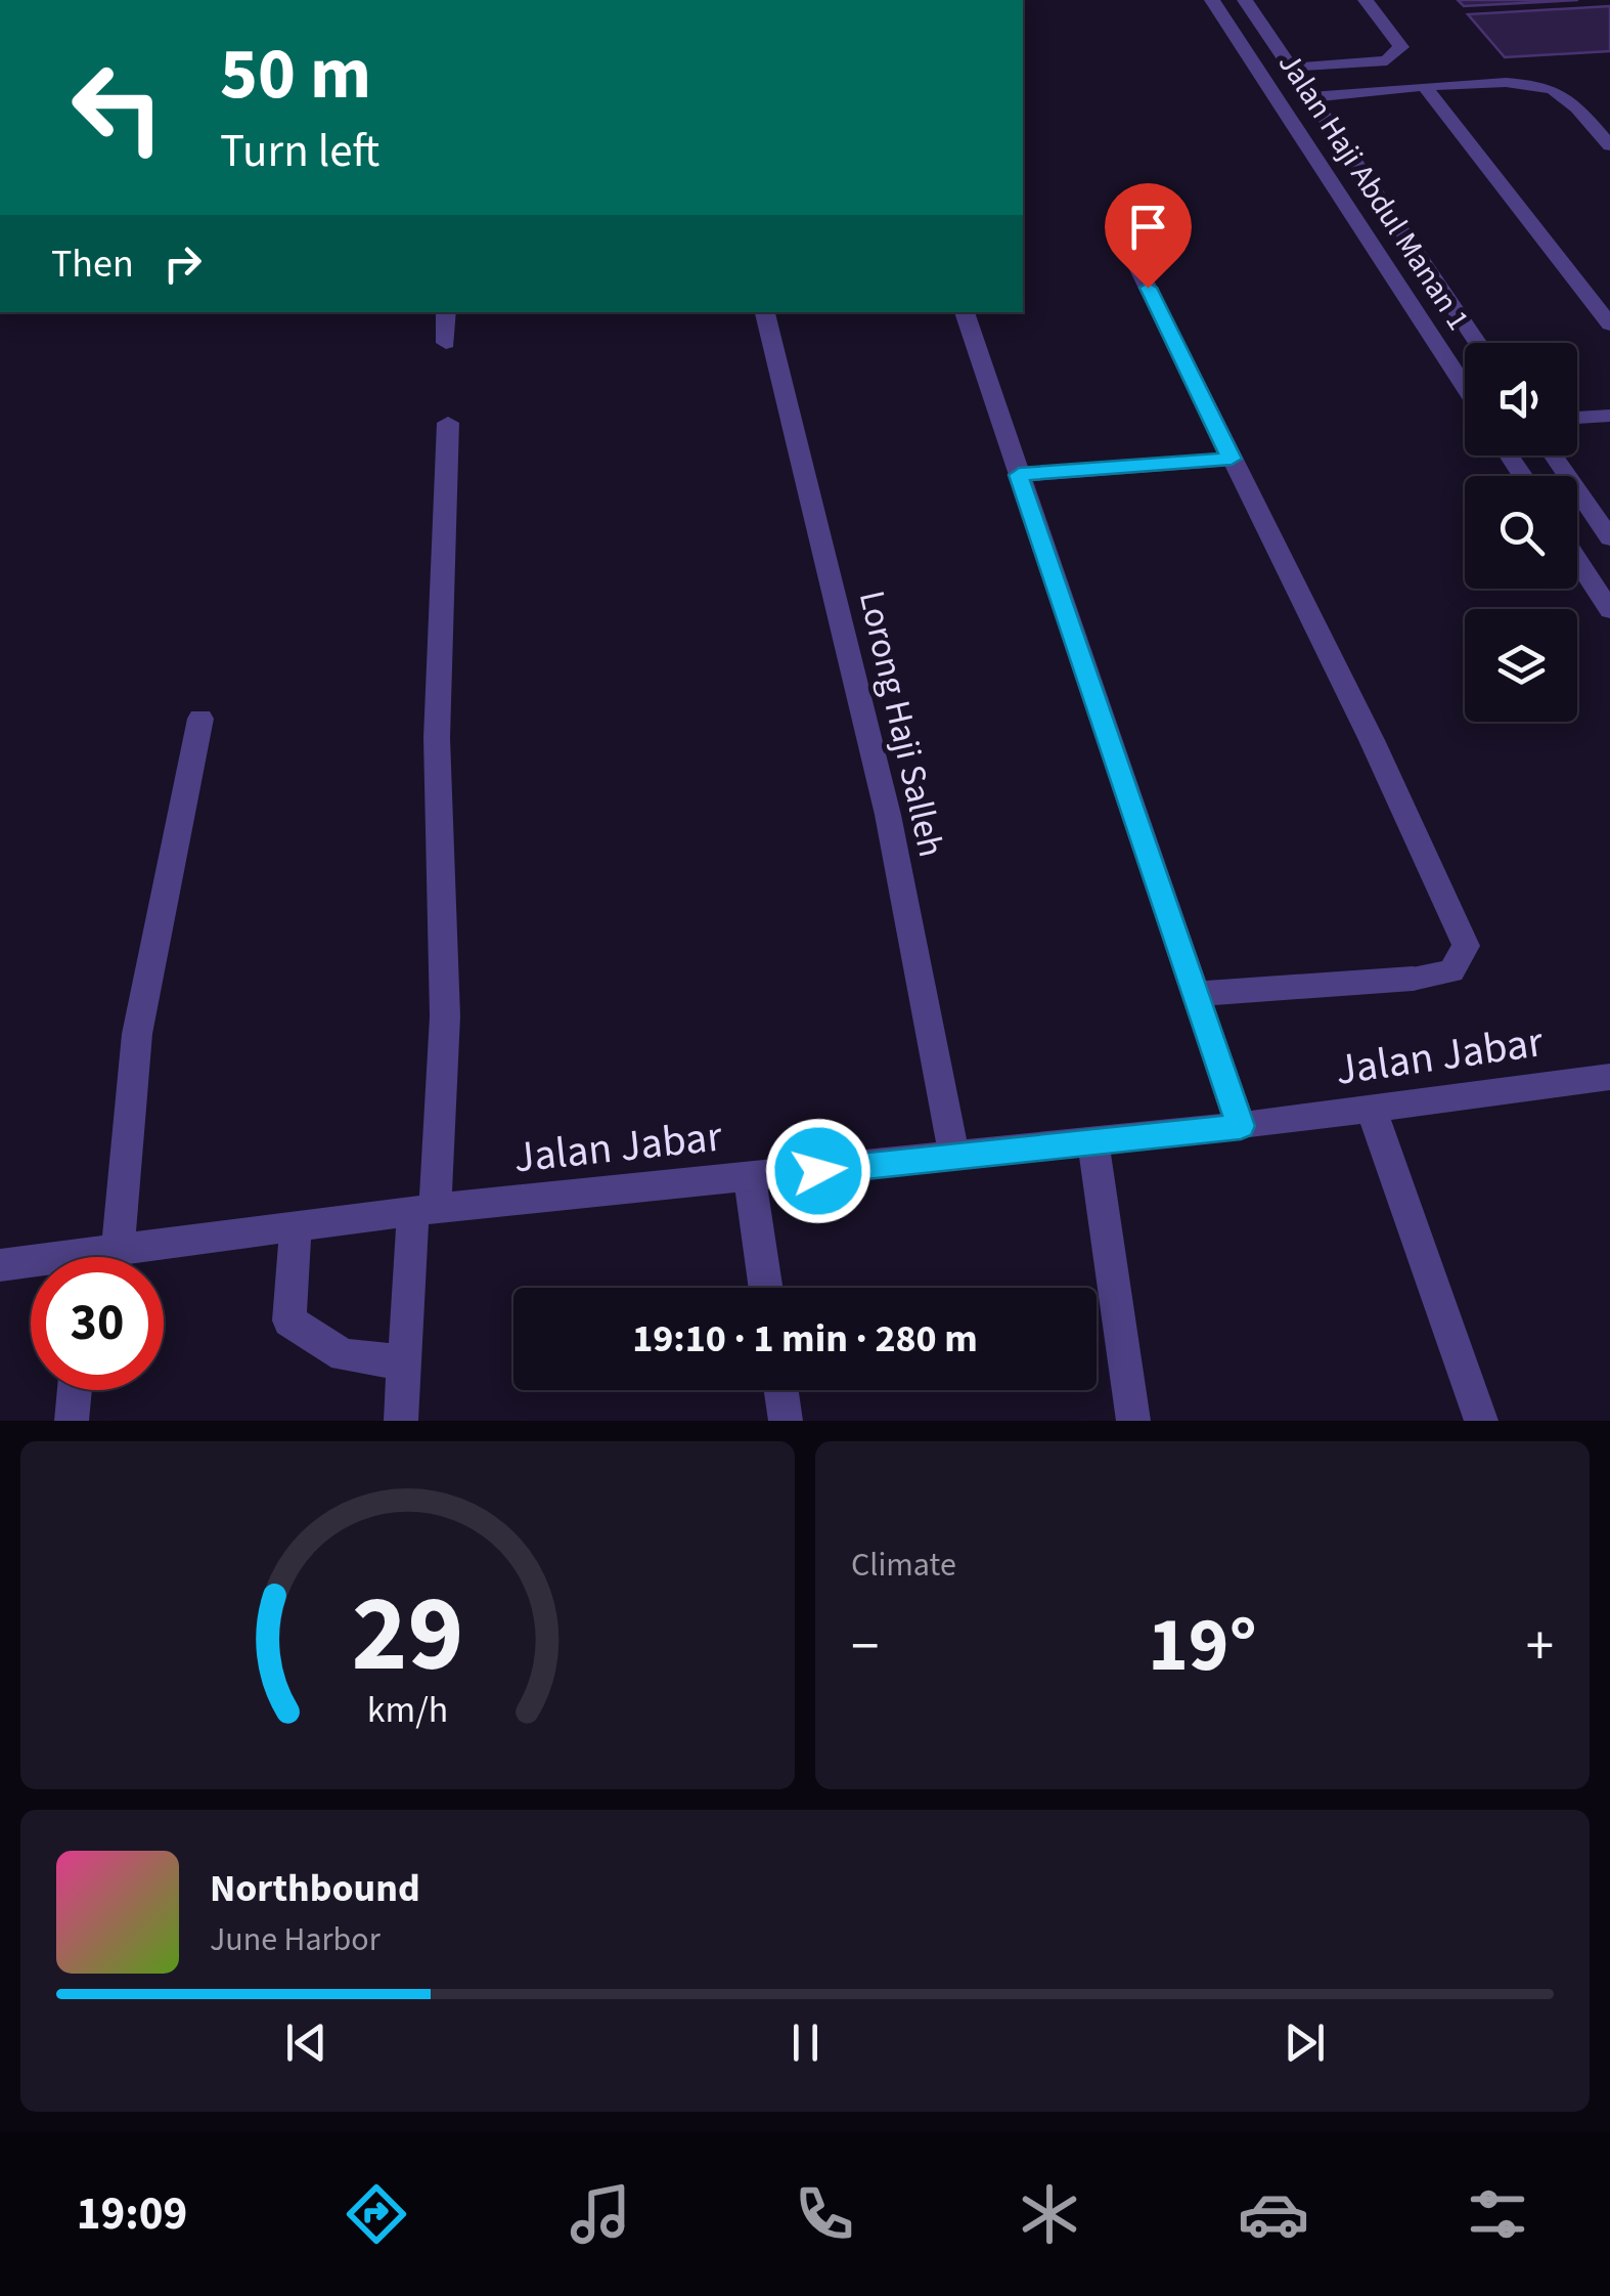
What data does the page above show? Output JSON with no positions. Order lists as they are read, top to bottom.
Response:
{
  "streets": {
    "street": ["Jalan Haji Abdul Manan 1", "Lorong Haji Salleh", "Jalan Jabar"]
  },
  "crossings": [
    ["Lorong Haji Salleh", "Jalan Jabar"]
  ],
  "page": {
    "turn": ["50 m", "Turn left"],
    "then": "Then",
    "limit": "30",
    "trip": "19:10 · 1 min · 280 m",
    "tile": "Climate",
    "heat": ["−", "19°", "+"],
    "song": ["Northbound", "June Harbor"],
    "tabs": "19:09",
    "gauge": ["29", "km/h"]
  }
}
